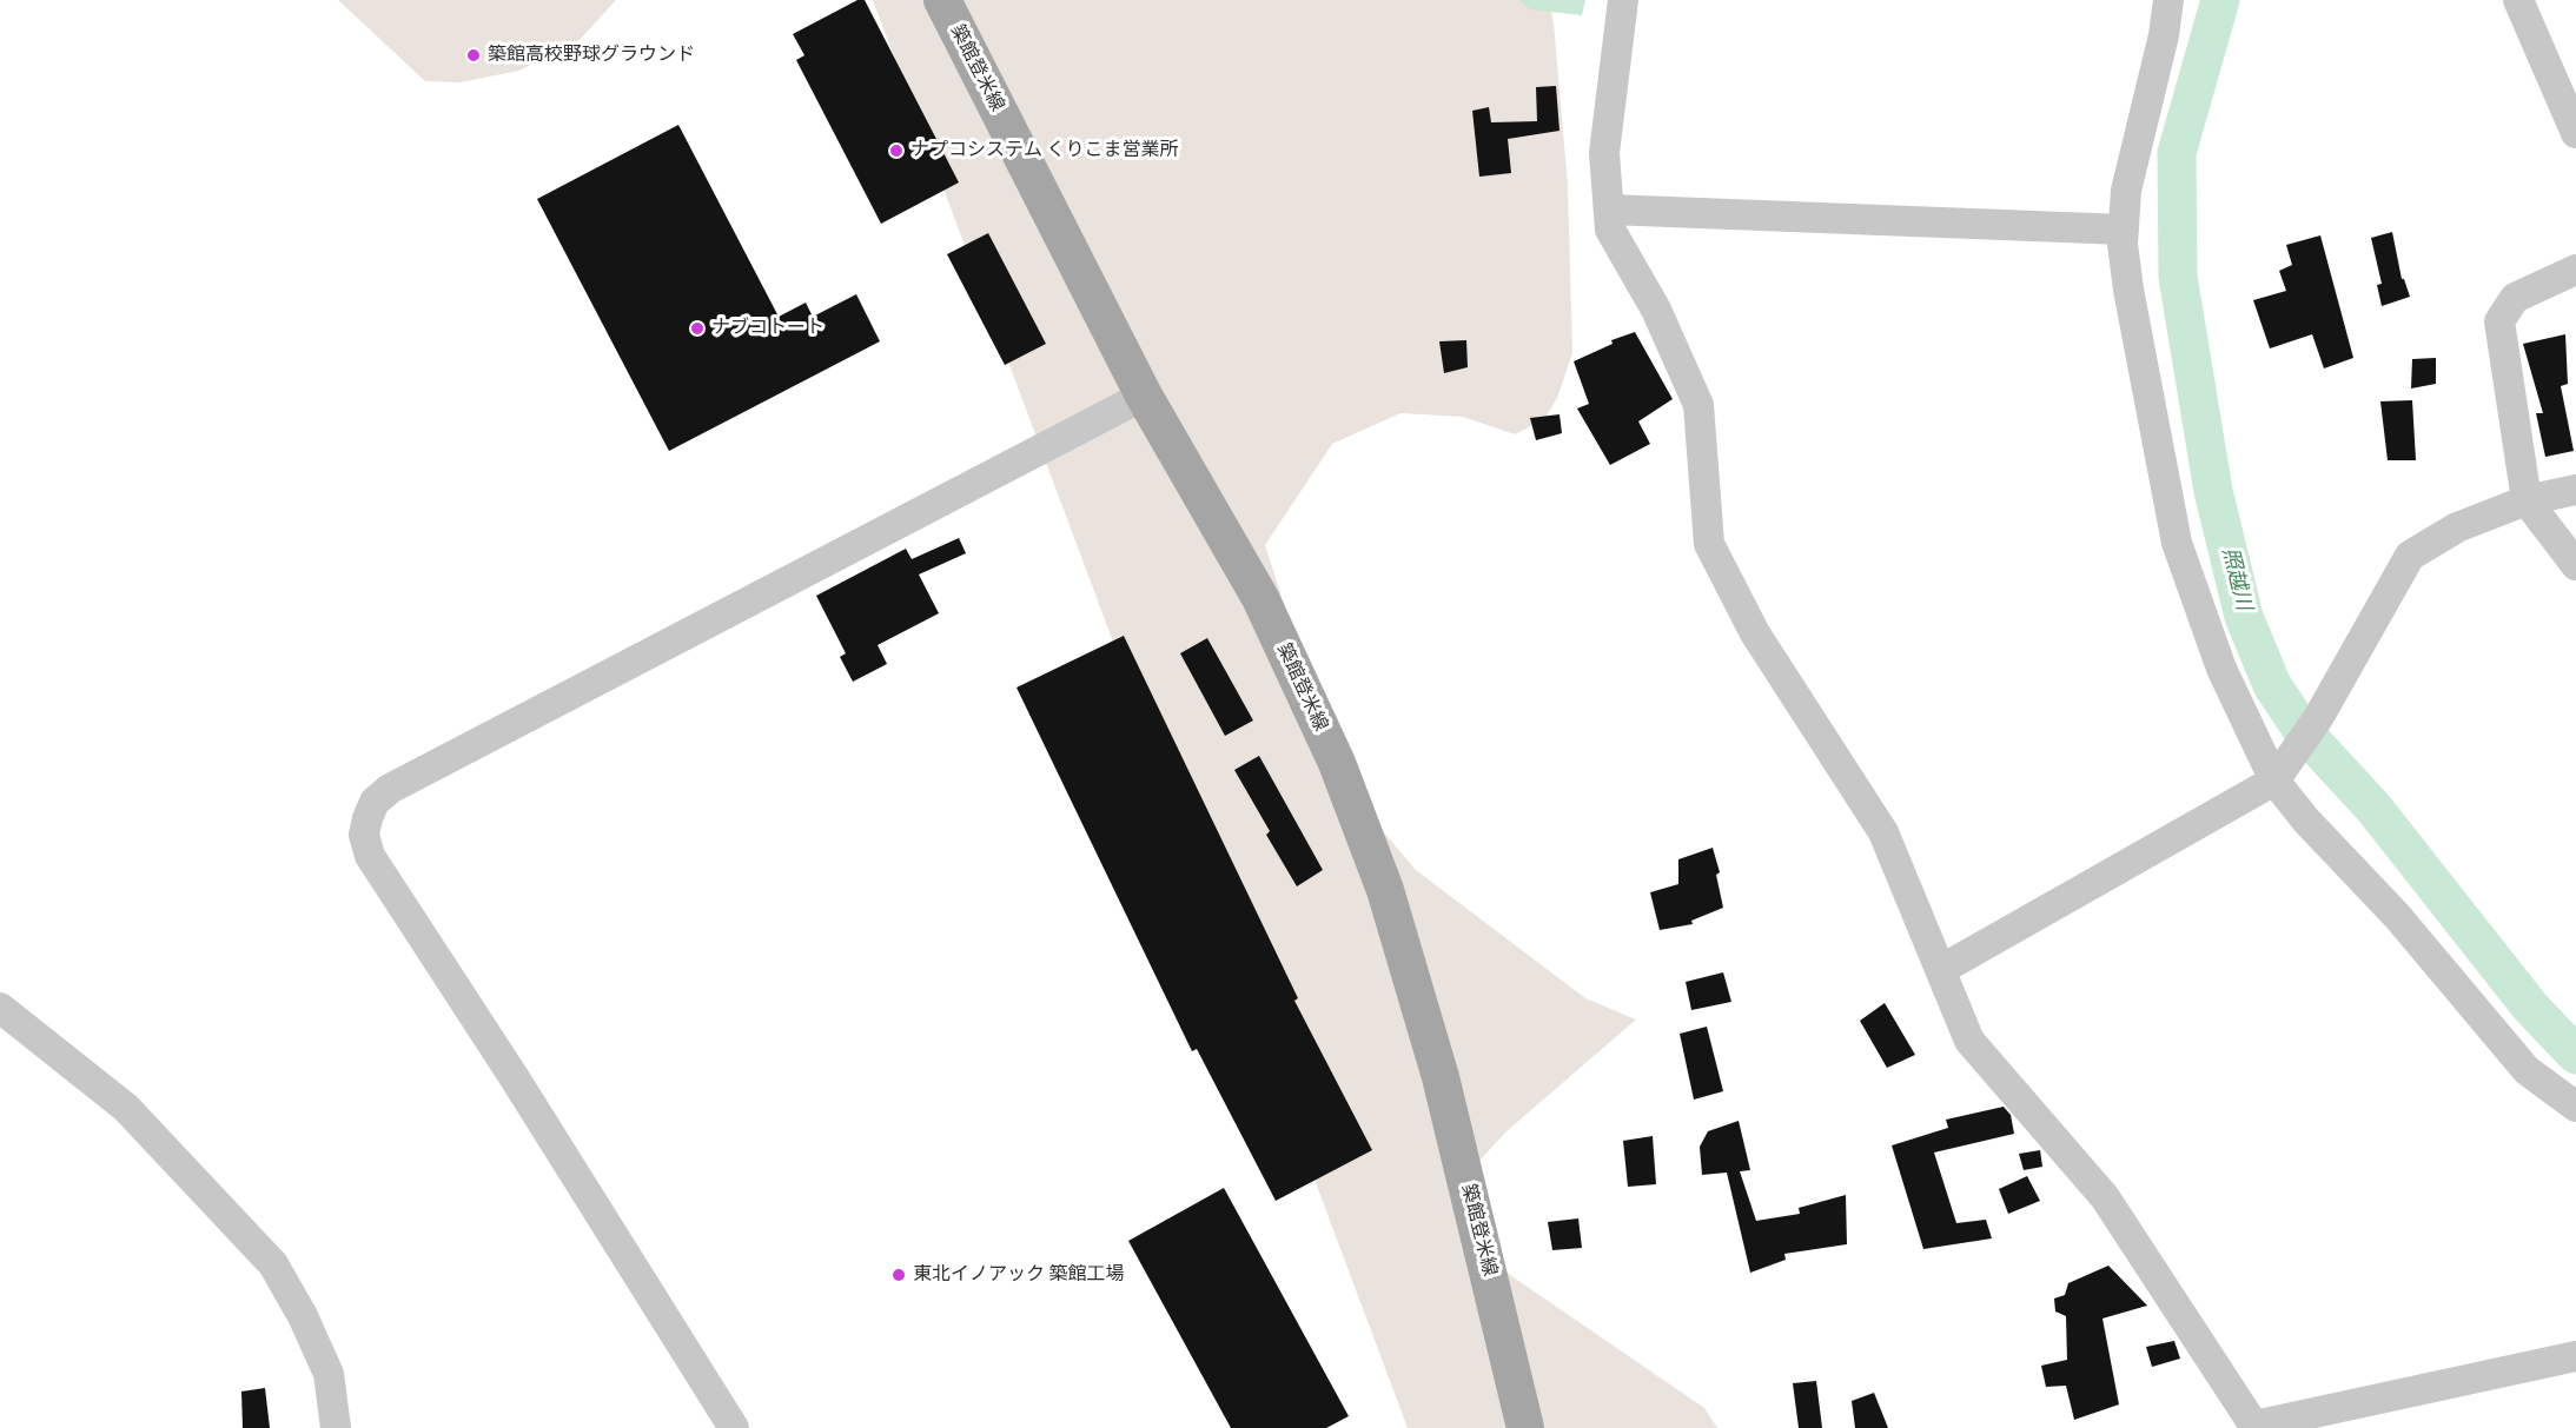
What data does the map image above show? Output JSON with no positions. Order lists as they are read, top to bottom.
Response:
{
  "streets": {
    "main road": ["築館登米線"]
  },
  "water": ["照越川"],
  "places": [
    "築館高校野球グラウンド",
    "ナプコシステム くりこま営業所",
    "ナブコトート",
    "東北イノアック 築館工場"
  ]
}
